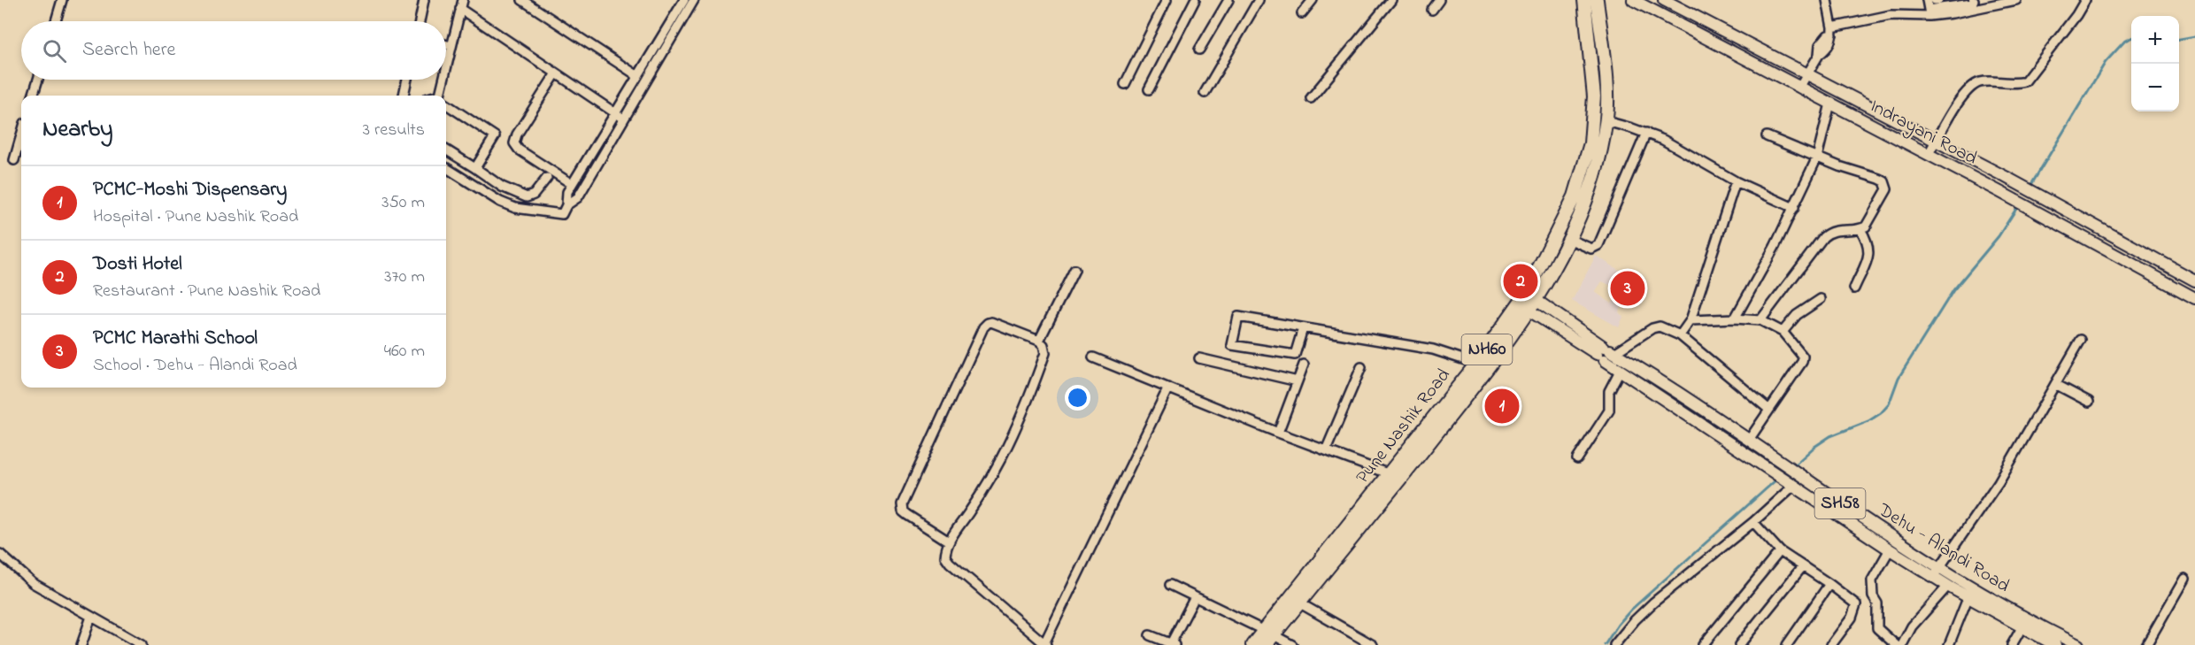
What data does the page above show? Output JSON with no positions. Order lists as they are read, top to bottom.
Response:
{
  "streets": {
    "highway": ["NH60", "Pune Nashik Road"],
    "main road": ["Indrayani Road", "SH58", "Dehu - Alandi Road"]
  },
  "crossings": [
    ["Pune Nashik Road", "Dehu - Alandi Road"]
  ],
  "page": {
    "map_buttons": ["+", "−"],
    "search": "Search here",
    "heading": ["Nearby", "3 results"],
    "list": [
      {
        "mark": "1",
        "name": "PCMC-Moshi Dispensary",
        "note": "Hospital · Pune Nashik Road",
        "value": "350 m"
      },
      {
        "mark": "2",
        "name": "Dosti Hotel",
        "note": "Restaurant · Pune Nashik Road",
        "value": "370 m"
      },
      {
        "mark": "3",
        "name": "PCMC Marathi School",
        "note": "School · Dehu - Alandi Road",
        "value": "460 m"
      }
    ],
    "pins": ["2", "3", "1"]
  }
}
